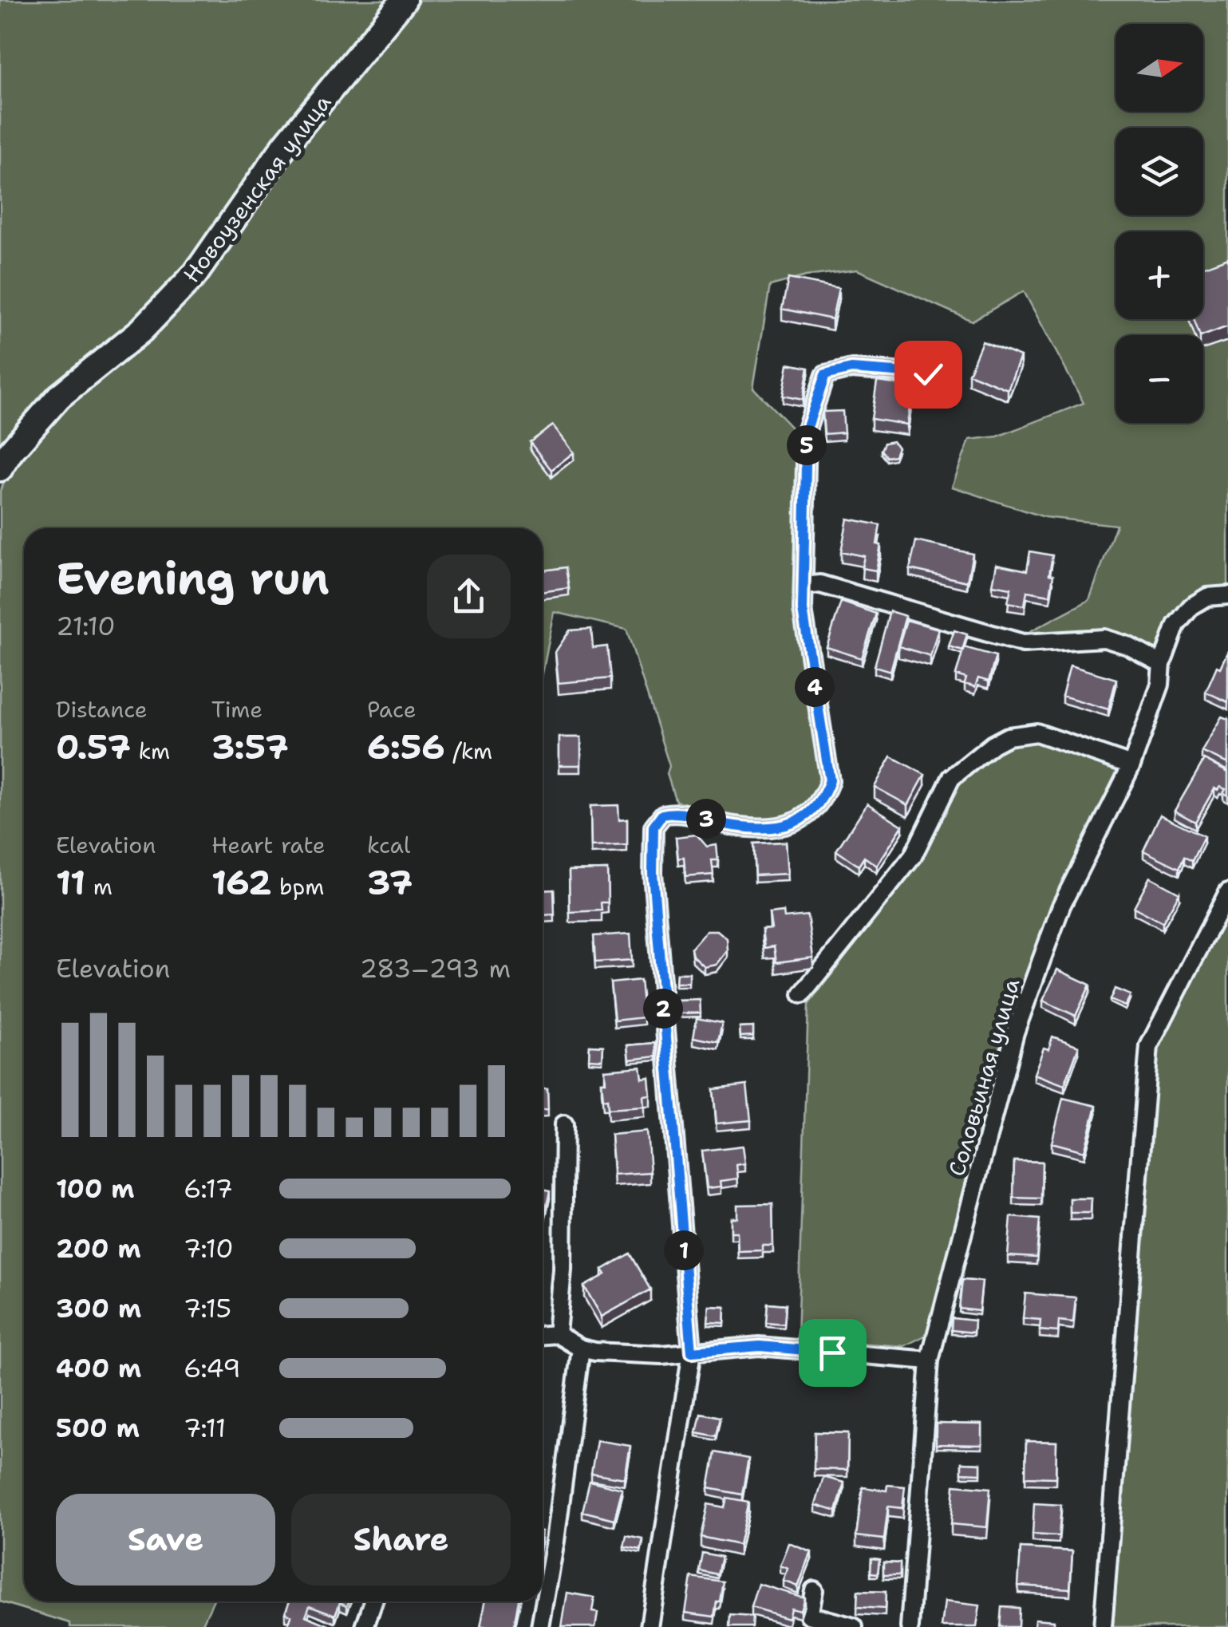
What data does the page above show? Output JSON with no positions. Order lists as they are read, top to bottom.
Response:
{
  "streets": {
    "main road": ["Новоузенская улица"],
    "street": ["Соловьиная улица"]
  },
  "north": "right",
  "page": {
    "map_buttons": ["+", "−"],
    "pins": [
      "5",
      "4",
      "3",
      "2",
      "1"
    ],
    "heading": ["Evening run", "21:10"],
    "stats": [
      ["Distance", "0.57 km"],
      ["Time", "3:57"],
      ["Pace", "6:56 /km"],
      ["Elevation", "11 m"],
      ["Heart rate", "162 bpm"],
      ["kcal", "37"]
    ],
    "chart": ["Elevation", "283–293 m"],
    "list": [
      {
        "name": "100 m",
        "note": "6:17"
      },
      {
        "name": "200 m",
        "note": "7:10"
      },
      {
        "name": "300 m",
        "note": "7:15"
      },
      {
        "name": "400 m",
        "note": "6:49"
      },
      {
        "name": "500 m",
        "note": "7:11"
      }
    ],
    "buttons": ["Save", "Share"]
  }
}
